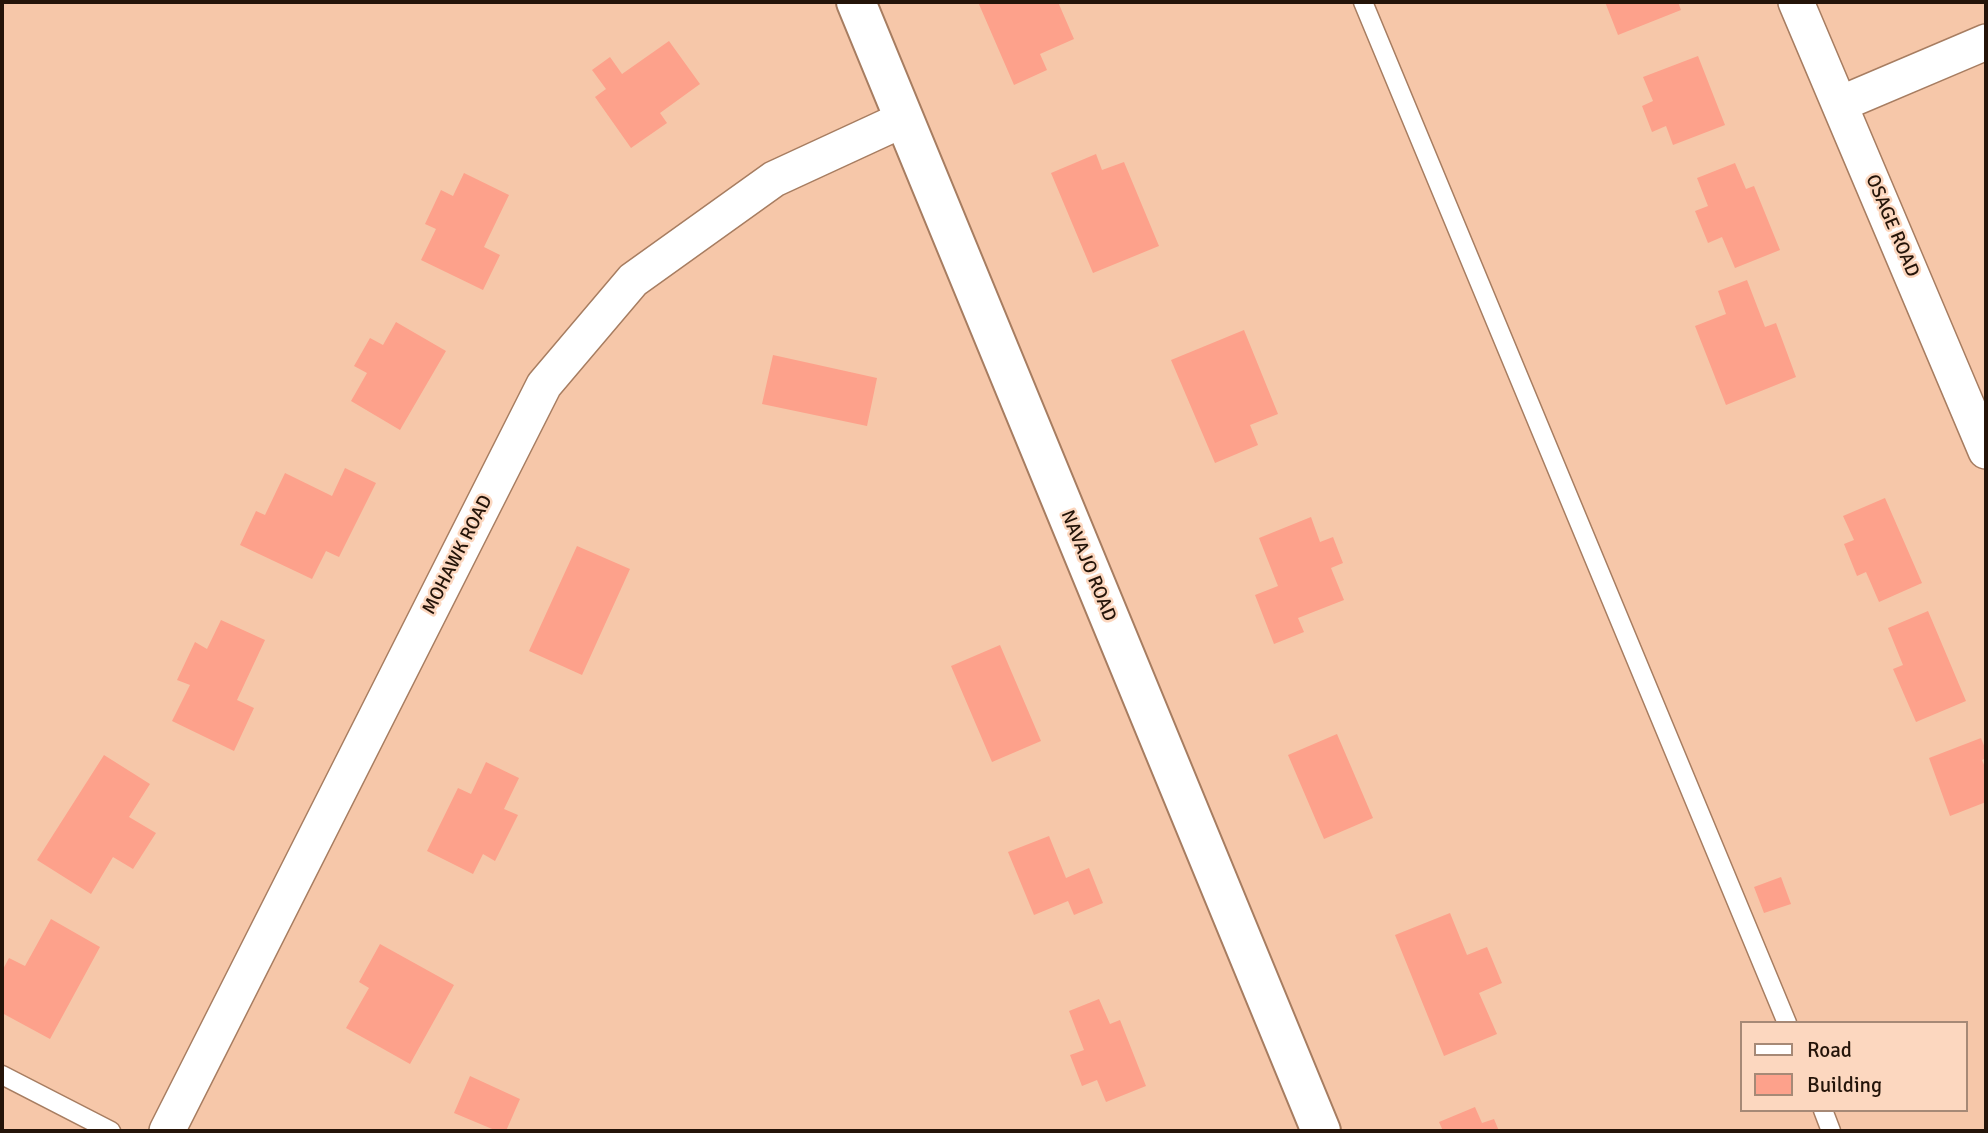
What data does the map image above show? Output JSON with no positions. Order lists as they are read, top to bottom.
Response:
{
  "streets": {
    "main road": ["NAVAJO ROAD"],
    "street": ["OSAGE ROAD", "MOHAWK ROAD"]
  },
  "crossings": [
    ["MOHAWK ROAD", "NAVAJO ROAD"]
  ],
  "legend": ["Road", "Building"]
}
